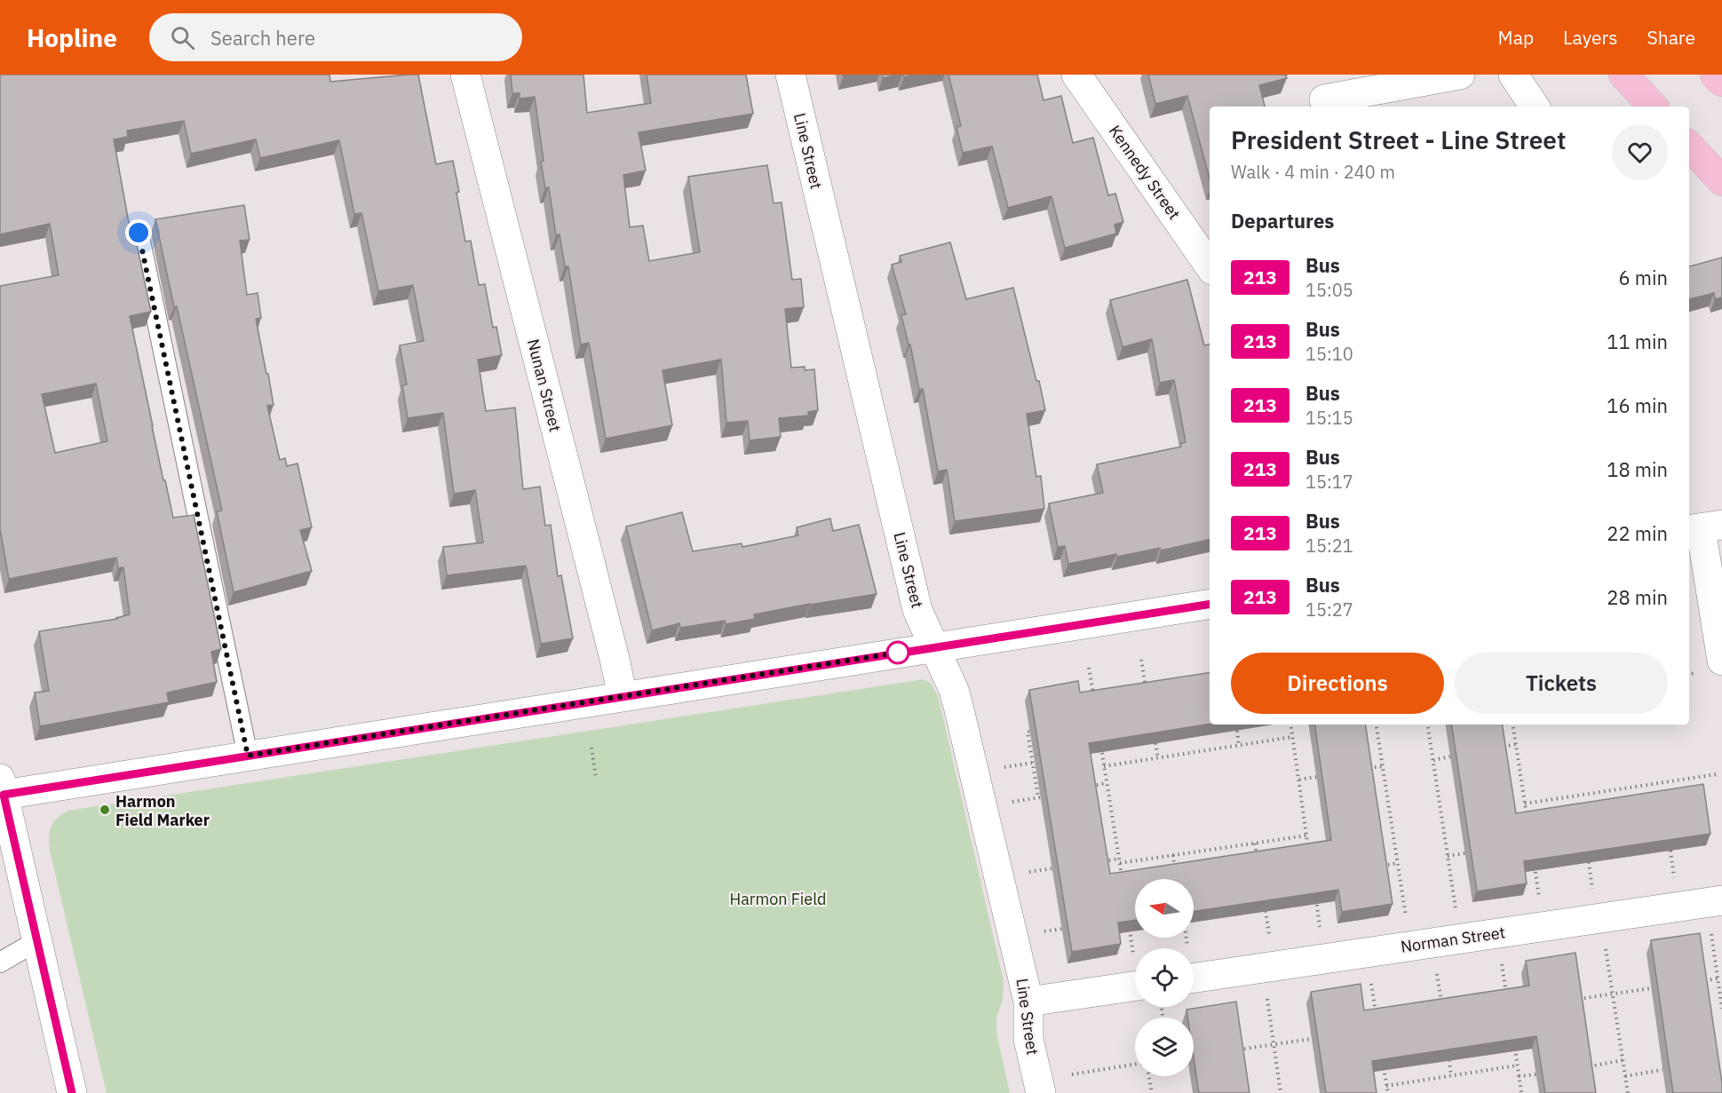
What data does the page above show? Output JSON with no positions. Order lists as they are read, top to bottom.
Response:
{
  "streets": {
    "street": [
      "Line Street",
      "Kennedy Street",
      "Nunan Street",
      "Norman Street"
    ]
  },
  "parks": ["Harmon Field"],
  "places": ["Harmon Field Marker"],
  "lines": ["bus line 213"],
  "north": "left",
  "page": {
    "header": "Hopline",
    "search": "Search here",
    "nav": ["Map", "Layers", "Share"],
    "heading": [
      ["President Street - Line Street", "Walk · 4 min · 240 m"],
      "Departures"
    ],
    "list": [
      {
        "mark": "213",
        "name": "Bus",
        "note": "15:05",
        "value": "6 min"
      },
      {
        "mark": "213",
        "name": "Bus",
        "note": "15:10",
        "value": "11 min"
      },
      {
        "mark": "213",
        "name": "Bus",
        "note": "15:15",
        "value": "16 min"
      },
      {
        "mark": "213",
        "name": "Bus",
        "note": "15:17",
        "value": "18 min"
      },
      {
        "mark": "213",
        "name": "Bus",
        "note": "15:21",
        "value": "22 min"
      },
      {
        "mark": "213",
        "name": "Bus",
        "note": "15:27",
        "value": "28 min"
      }
    ],
    "buttons": ["Directions", "Tickets"]
  }
}
